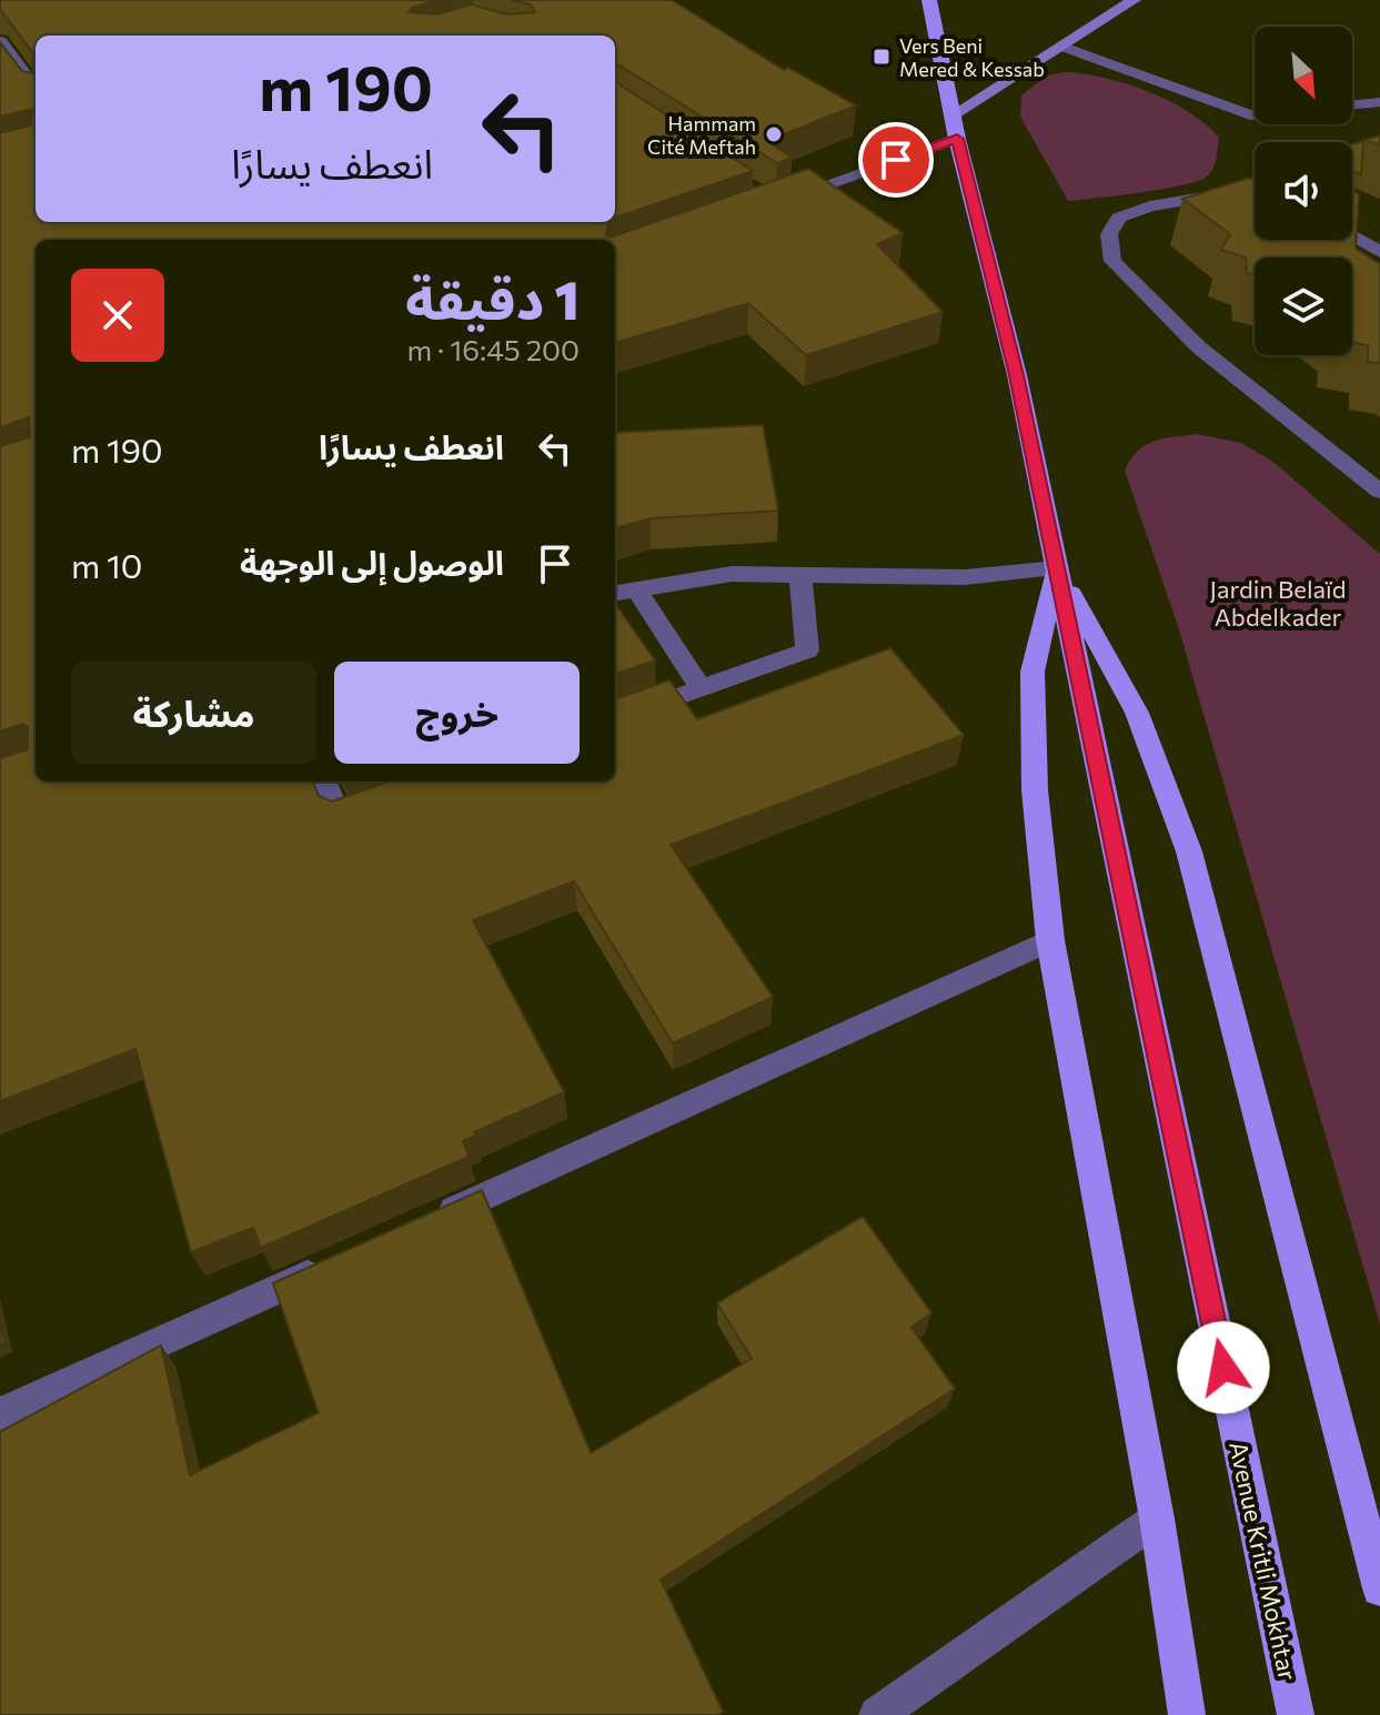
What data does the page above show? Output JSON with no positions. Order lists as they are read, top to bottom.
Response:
{
  "streets": {
    "main road": ["Avenue Kritli Mokhtar"]
  },
  "parks": ["Jardin Belaïd Abdelkader"],
  "places": {
    "transit": ["Vers Beni Mered & Kessab"],
    "other": ["Hammam Cité Meftah"]
  },
  "north": "bottom right",
  "page": {
    "turn": ["190 m", "انعطف يسارًا"],
    "heading": ["1 دقيقة", "200 m · 16:45"],
    "list": [
      {
        "name": "انعطف يسارًا",
        "value": "190 m"
      },
      {
        "name": "الوصول إلى الوجهة",
        "value": "10 m"
      }
    ],
    "buttons": ["خروج", "مشاركة"]
  }
}
